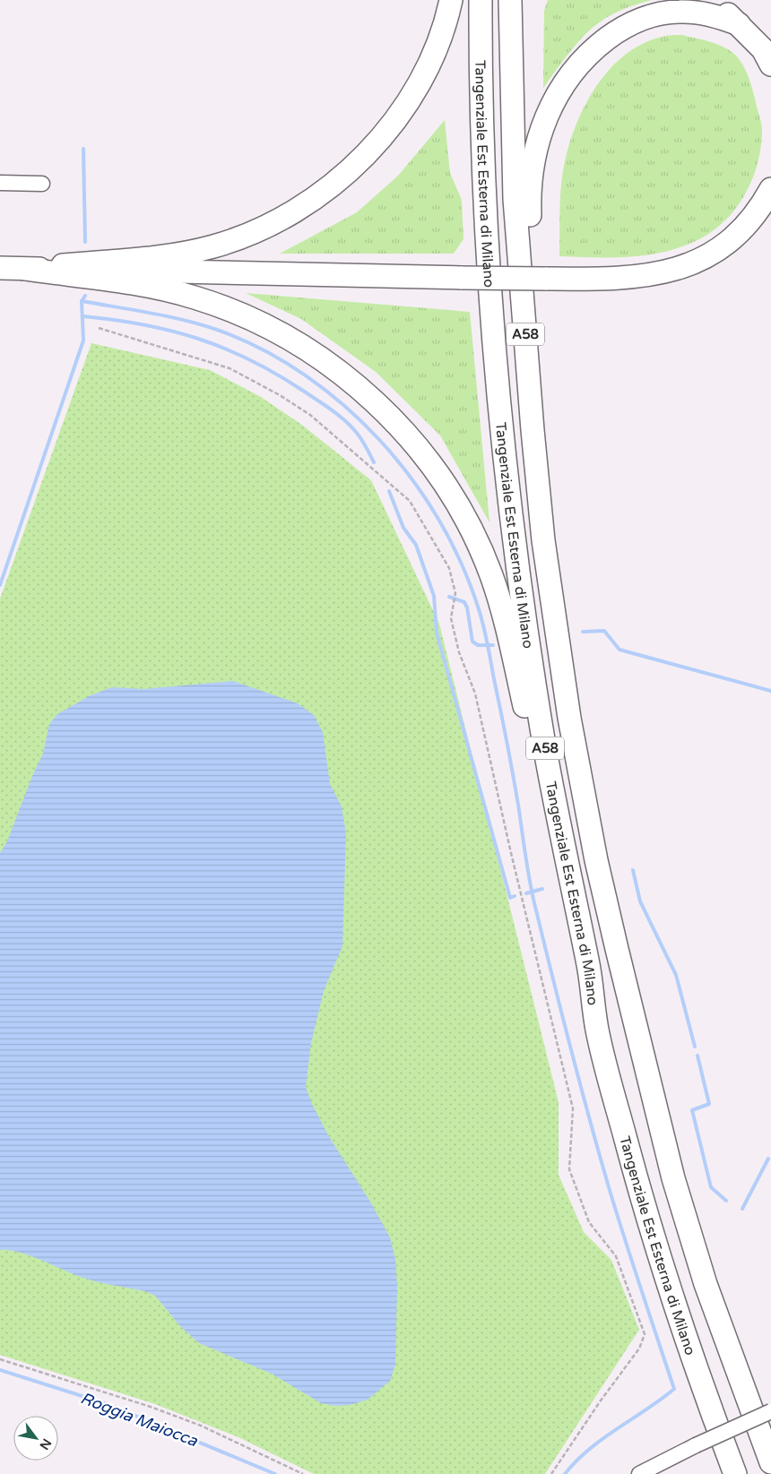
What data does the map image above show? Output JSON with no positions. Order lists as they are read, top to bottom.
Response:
{
  "streets": {
    "highway": ["Tangenziale Est Esterna di Milano", "A58"]
  },
  "crossings": [
    ["Tangenziale Est Esterna di Milano", "A58"]
  ],
  "water": ["Roggia Maiocca"],
  "north": "bottom right"
}
